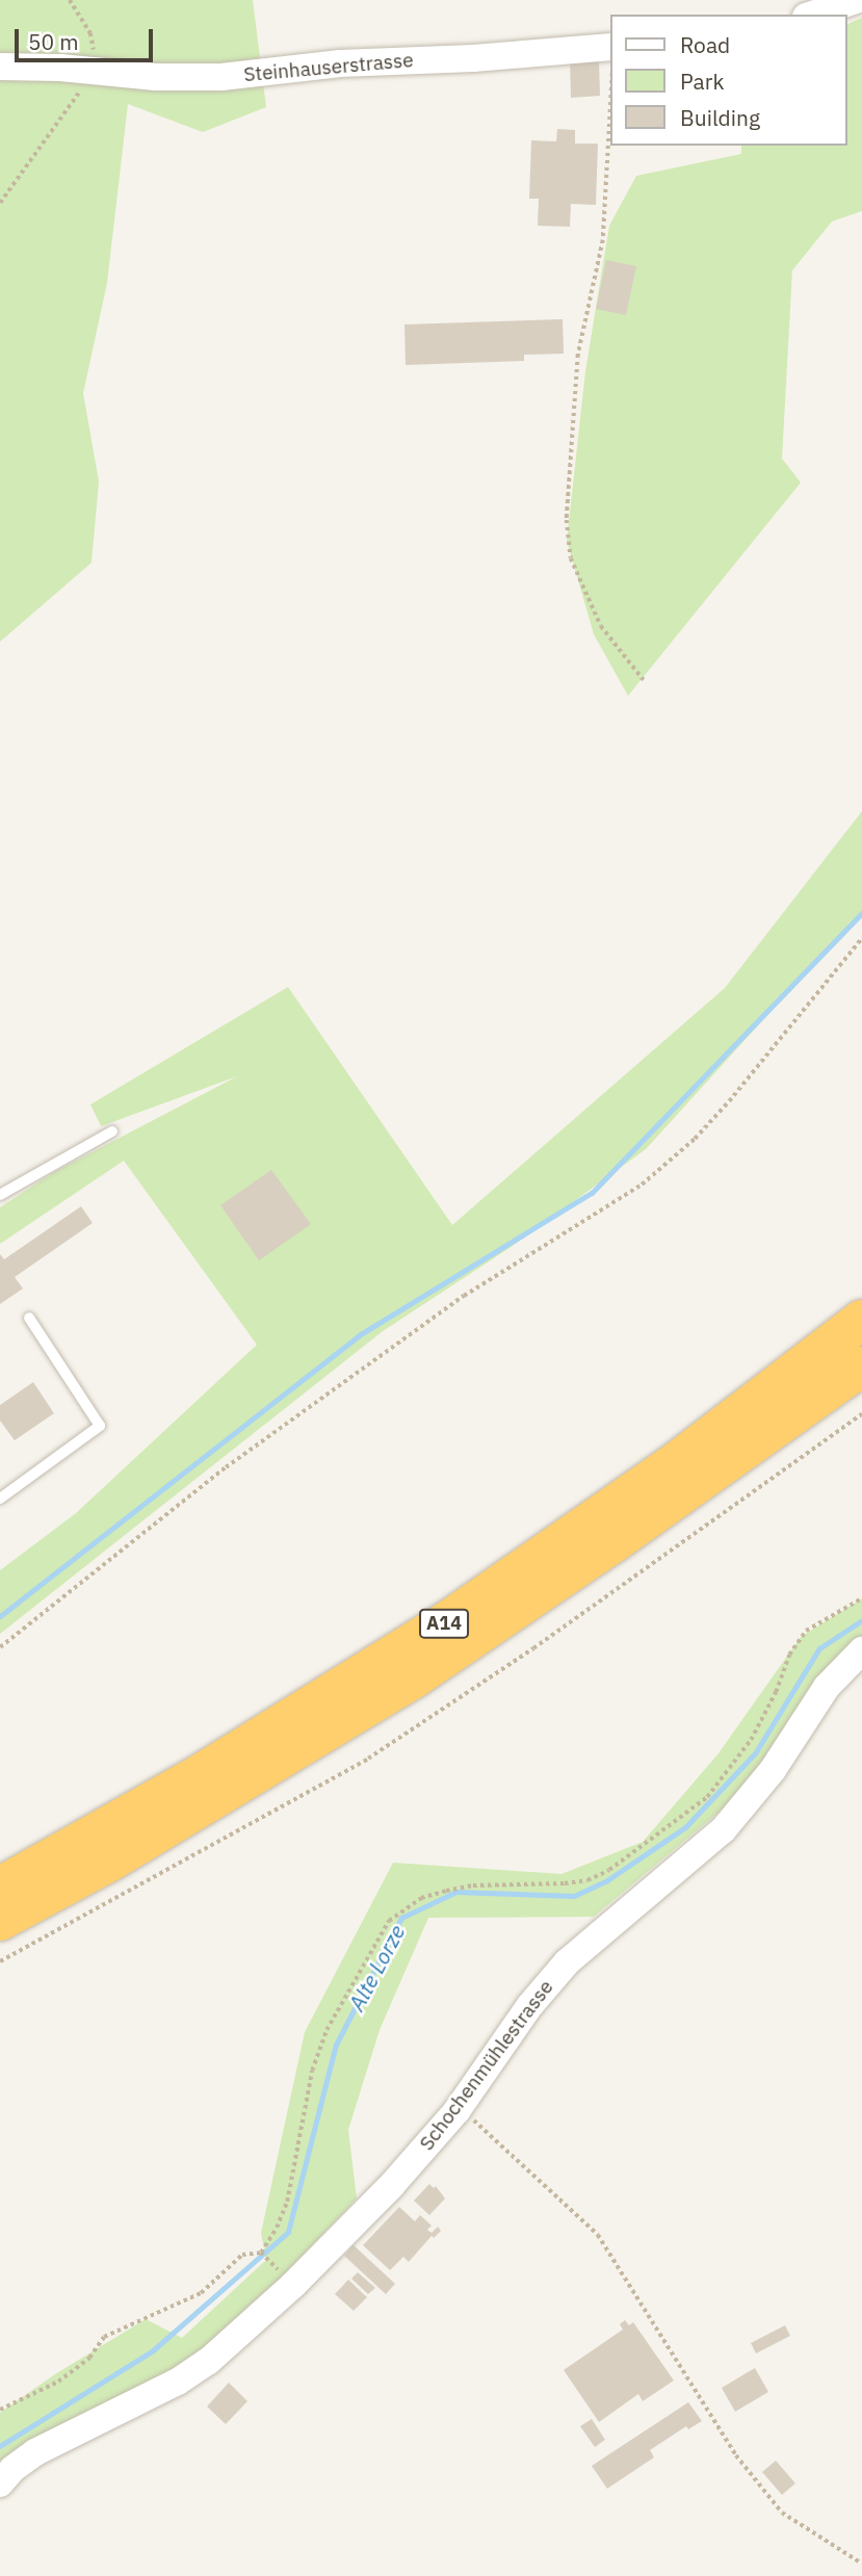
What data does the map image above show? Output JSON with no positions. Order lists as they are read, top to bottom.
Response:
{
  "streets": {
    "highway": ["A14"],
    "street": ["Steinhauserstrasse", "Schochenmühlestrasse"]
  },
  "water": ["Alte Lorze"],
  "legend": ["Road", "Park", "Building"],
  "scale_bar": "50 m"
}
